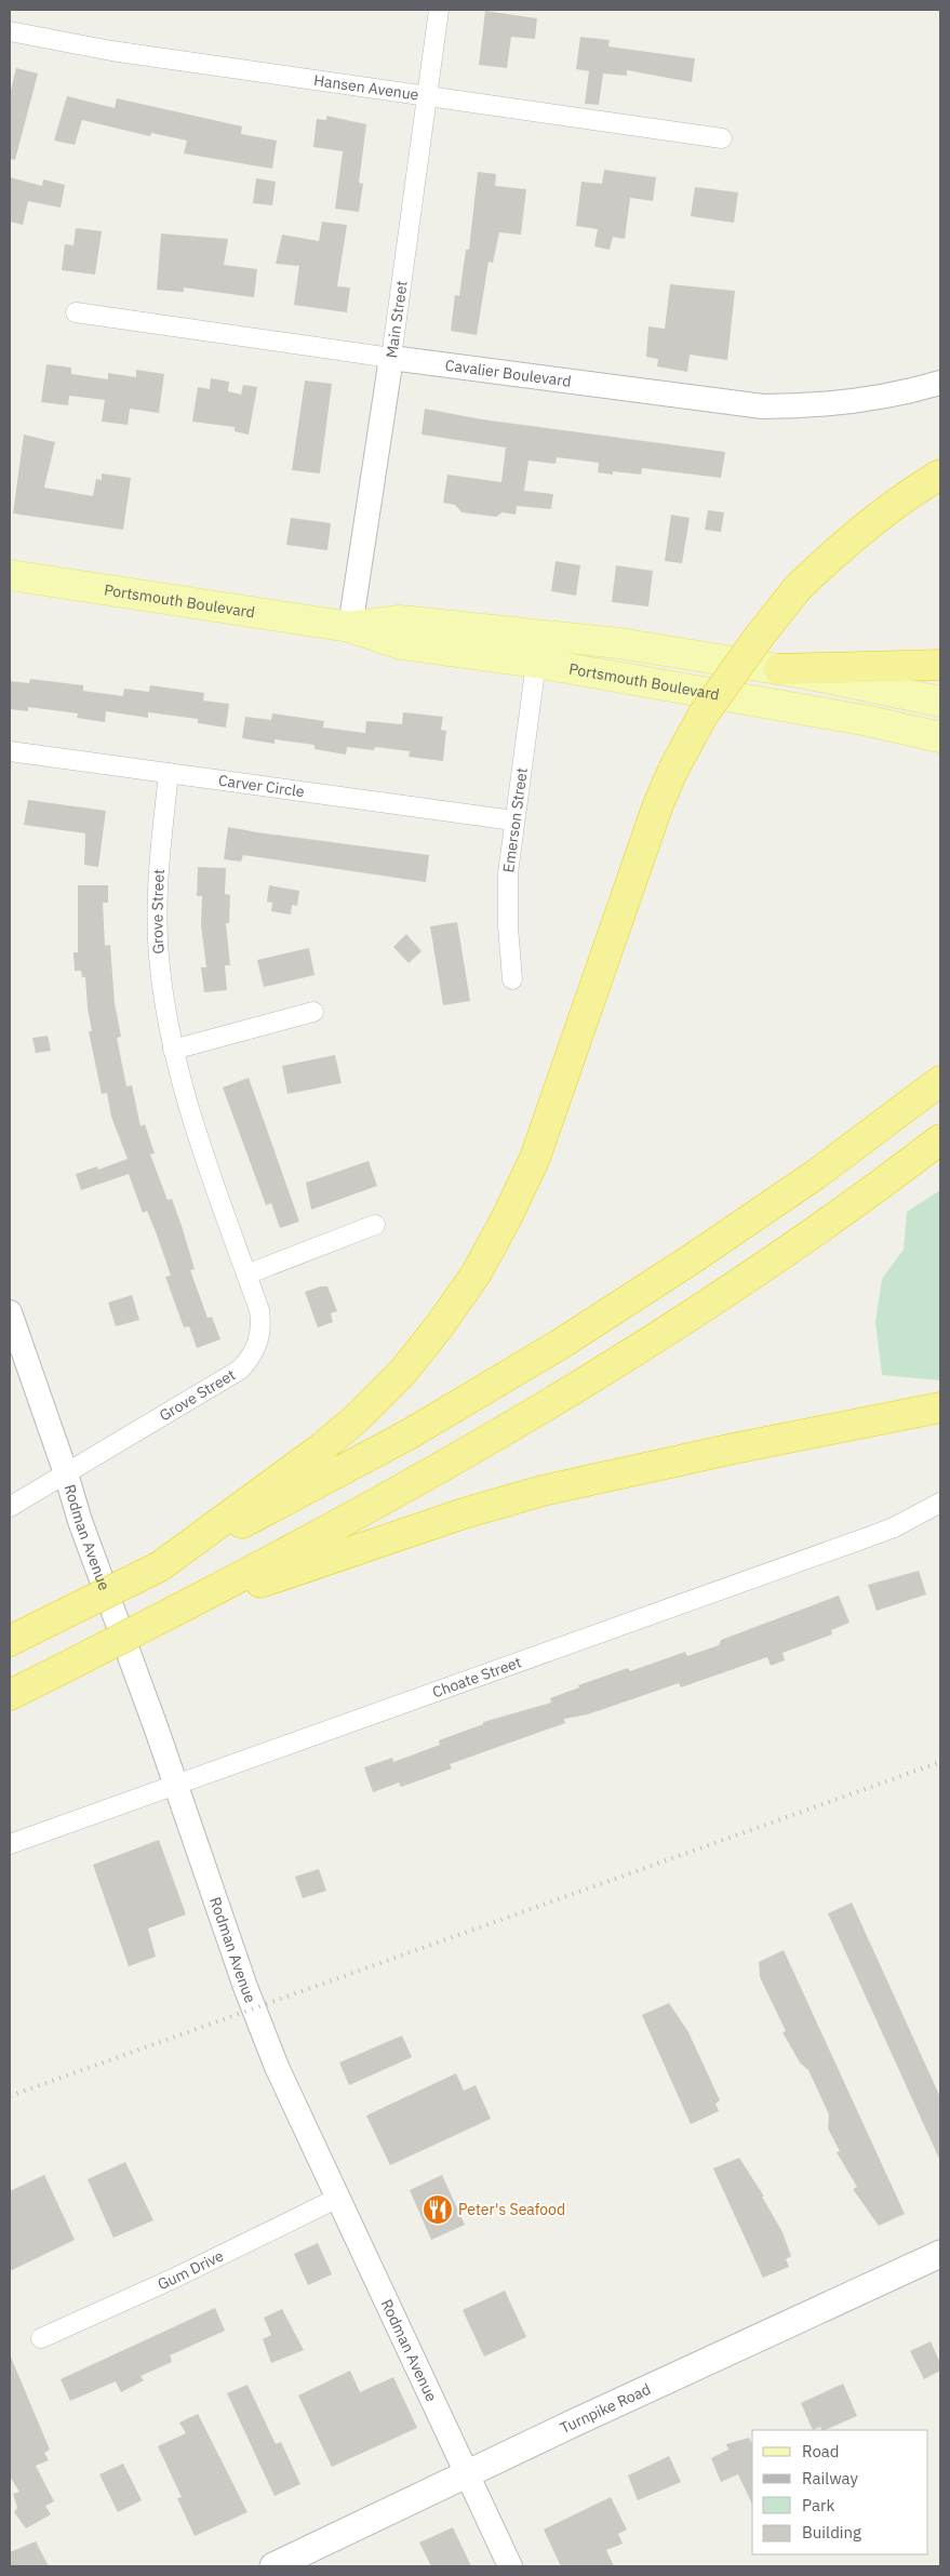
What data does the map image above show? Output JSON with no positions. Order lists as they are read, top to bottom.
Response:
{
  "streets": {
    "main road": ["Portsmouth Boulevard", "Turnpike Road"],
    "street": [
      "Hansen Avenue",
      "Main Street",
      "Cavalier Boulevard",
      "Carver Circle",
      "Emerson Street",
      "Grove Street",
      "Rodman Avenue",
      "Choate Street",
      "Gum Drive"
    ]
  },
  "crossings": [
    ["Hansen Avenue", "Main Street"],
    ["Main Street", "Cavalier Boulevard"],
    ["Main Street", "Portsmouth Boulevard"],
    ["Portsmouth Boulevard", "Emerson Street"],
    ["Carver Circle", "Emerson Street"],
    ["Carver Circle", "Grove Street"],
    ["Grove Street", "Rodman Avenue"],
    ["Rodman Avenue", "Choate Street"],
    ["Rodman Avenue", "Gum Drive"],
    ["Rodman Avenue", "Turnpike Road"]
  ],
  "places": {
    "restaurant": ["Peter's Seafood"]
  },
  "legend": [
    "Road",
    "Railway",
    "Park",
    "Building"
  ]
}
